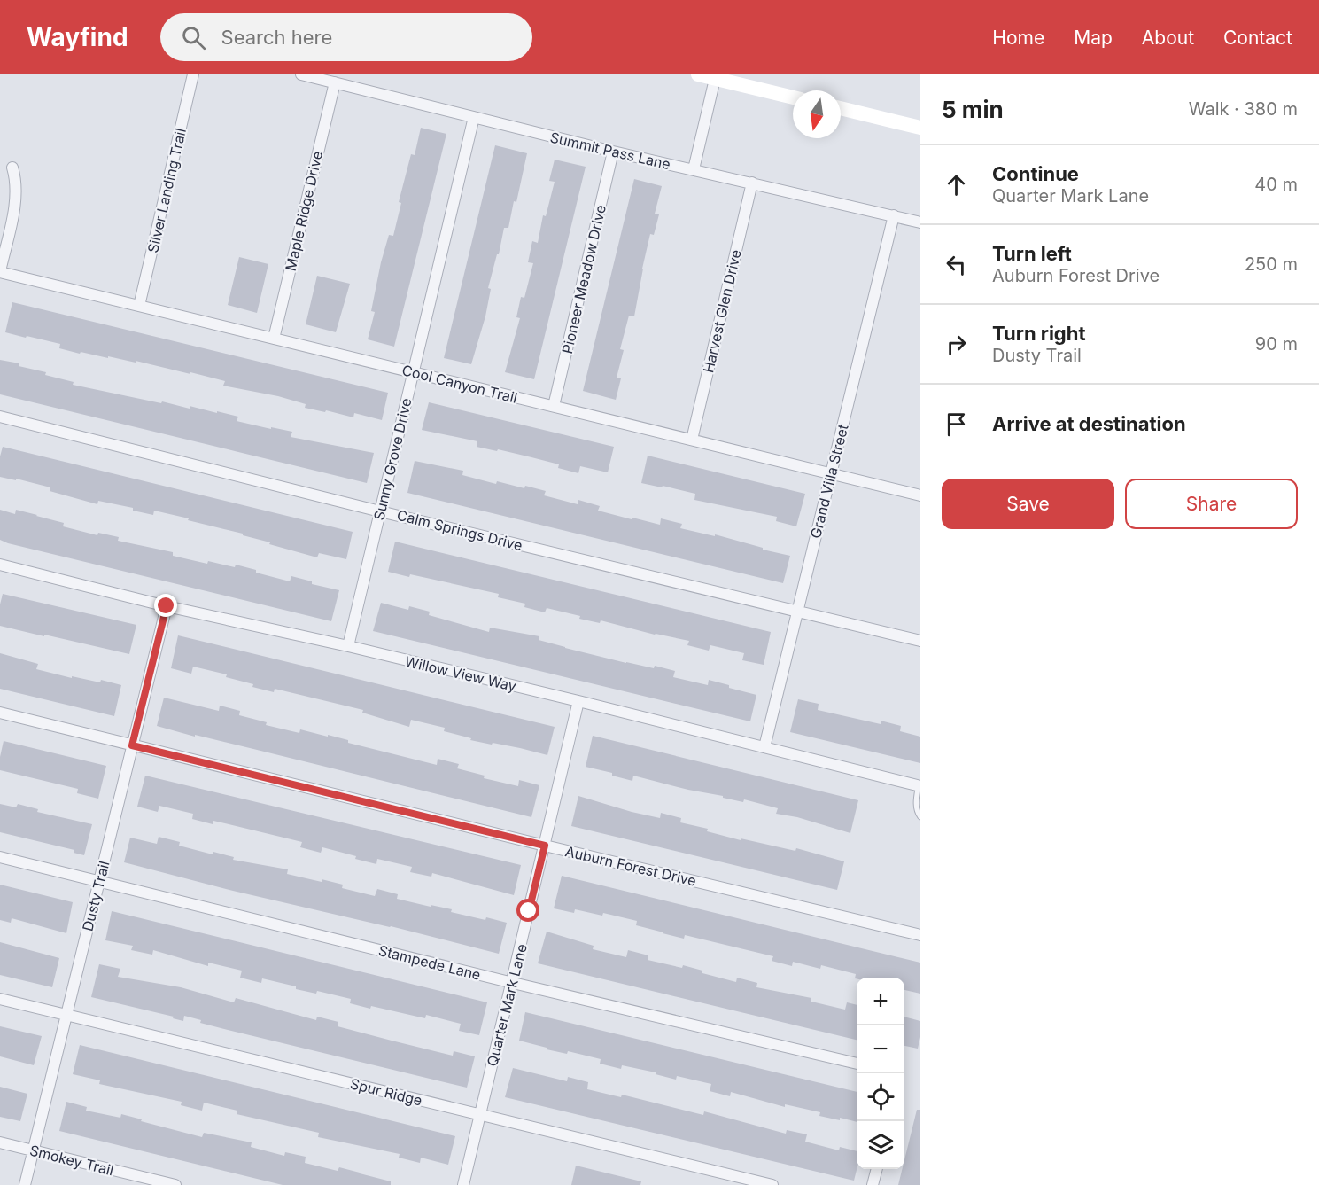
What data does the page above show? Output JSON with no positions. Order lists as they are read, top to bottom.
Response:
{
  "streets": {
    "street": [
      "Summit Pass Lane",
      "Silver Landing Trail",
      "Maple Ridge Drive",
      "Pioneer Meadow Drive",
      "Harvest Glen Drive",
      "Cool Canyon Trail",
      "Sunny Grove Drive",
      "Grand Villa Street",
      "Calm Springs Drive",
      "Willow View Way",
      "Auburn Forest Drive",
      "Dusty Trail",
      "Stampede Lane",
      "Quarter Mark Lane",
      "Spur Ridge",
      "Smokey Trail"
    ]
  },
  "crossings": [
    ["Summit Pass Lane", "Maple Ridge Drive"],
    ["Summit Pass Lane", "Pioneer Meadow Drive"],
    ["Summit Pass Lane", "Harvest Glen Drive"],
    ["Summit Pass Lane", "Sunny Grove Drive"],
    ["Summit Pass Lane", "Grand Villa Street"],
    ["Silver Landing Trail", "Cool Canyon Trail"],
    ["Maple Ridge Drive", "Cool Canyon Trail"],
    ["Pioneer Meadow Drive", "Cool Canyon Trail"],
    ["Harvest Glen Drive", "Cool Canyon Trail"],
    ["Cool Canyon Trail", "Sunny Grove Drive"],
    ["Cool Canyon Trail", "Grand Villa Street"],
    ["Sunny Grove Drive", "Calm Springs Drive"],
    ["Sunny Grove Drive", "Willow View Way"],
    ["Grand Villa Street", "Calm Springs Drive"],
    ["Grand Villa Street", "Willow View Way"],
    ["Willow View Way", "Dusty Trail"],
    ["Willow View Way", "Quarter Mark Lane"],
    ["Auburn Forest Drive", "Dusty Trail"],
    ["Auburn Forest Drive", "Quarter Mark Lane"],
    ["Dusty Trail", "Stampede Lane"],
    ["Dusty Trail", "Spur Ridge"],
    ["Dusty Trail", "Smokey Trail"],
    ["Stampede Lane", "Quarter Mark Lane"],
    ["Quarter Mark Lane", "Spur Ridge"]
  ],
  "north": "bottom",
  "page": {
    "header": "Wayfind",
    "search": "Search here",
    "nav": [
      "Home",
      "Map",
      "About",
      "Contact"
    ],
    "heading": ["5 min", "Walk · 380 m"],
    "list": [
      ["Continue", "Quarter Mark Lane", "40 m"],
      ["Turn left", "Auburn Forest Drive", "250 m"],
      ["Turn right", "Dusty Trail", "90 m"],
      "Arrive at destination"
    ],
    "buttons": ["Save", "Share"],
    "map_buttons": ["+", "−"]
  }
}
